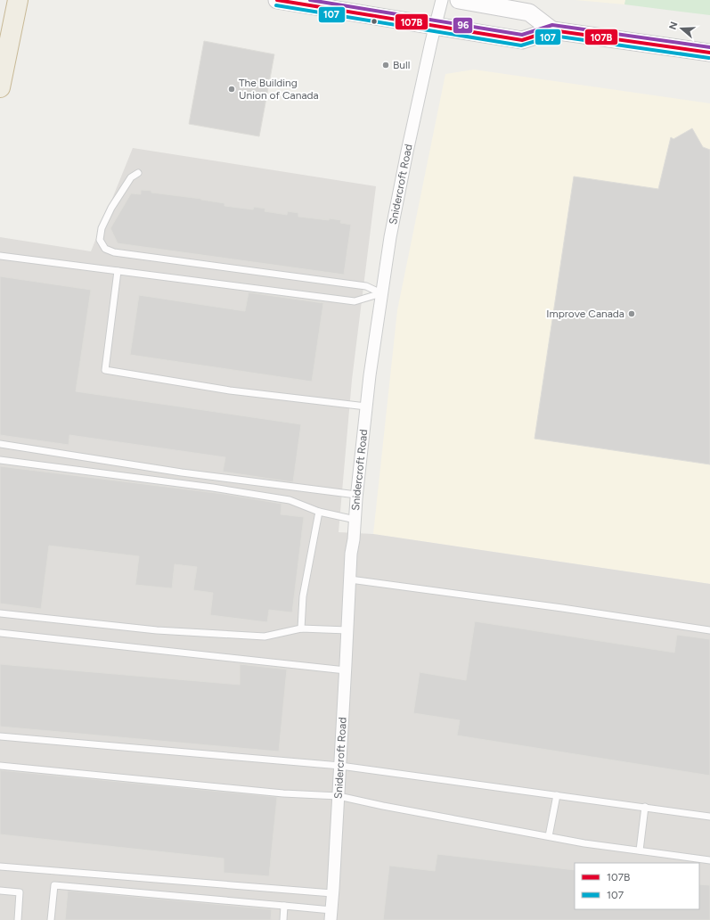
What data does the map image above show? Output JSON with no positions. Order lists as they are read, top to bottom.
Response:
{
  "streets": {
    "street": ["Snidercroft Road"]
  },
  "places": ["Bull", "The Building Union of Canada", "Improve Canada"],
  "lines": ["transit line 107B", "transit line 96", "transit line 107"],
  "legend": ["107B", "107"],
  "north": "left"
}
